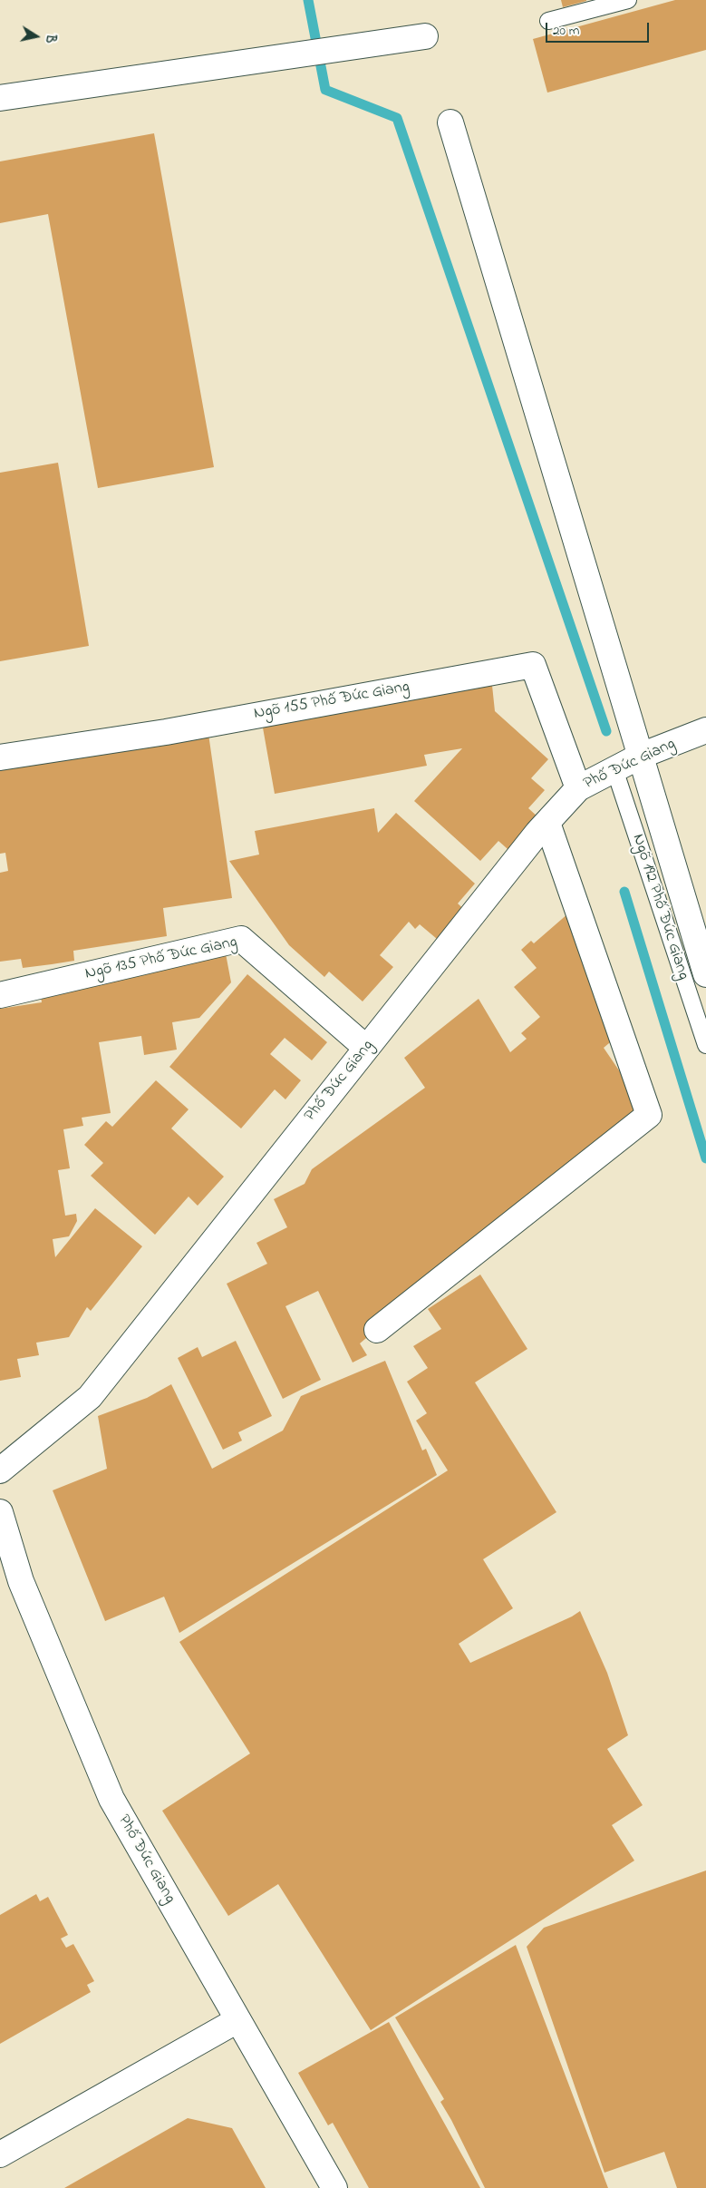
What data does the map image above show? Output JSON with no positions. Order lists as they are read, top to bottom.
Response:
{
  "streets": {
    "street": ["Ngõ 155 Phố Đức Giang", "Phố Đức Giang", "Ngõ 135 Phố Đức Giang"],
    "lane": ["Ngõ 192 Phố Đức Giang"]
  },
  "crossings": [
    ["Ngõ 155 Phố Đức Giang", "Phố Đức Giang"],
    ["Phố Đức Giang", "Ngõ 192 Phố Đức Giang"],
    ["Phố Đức Giang", "Ngõ 135 Phố Đức Giang"]
  ],
  "scale_bar": "20 m",
  "north": "right"
}
